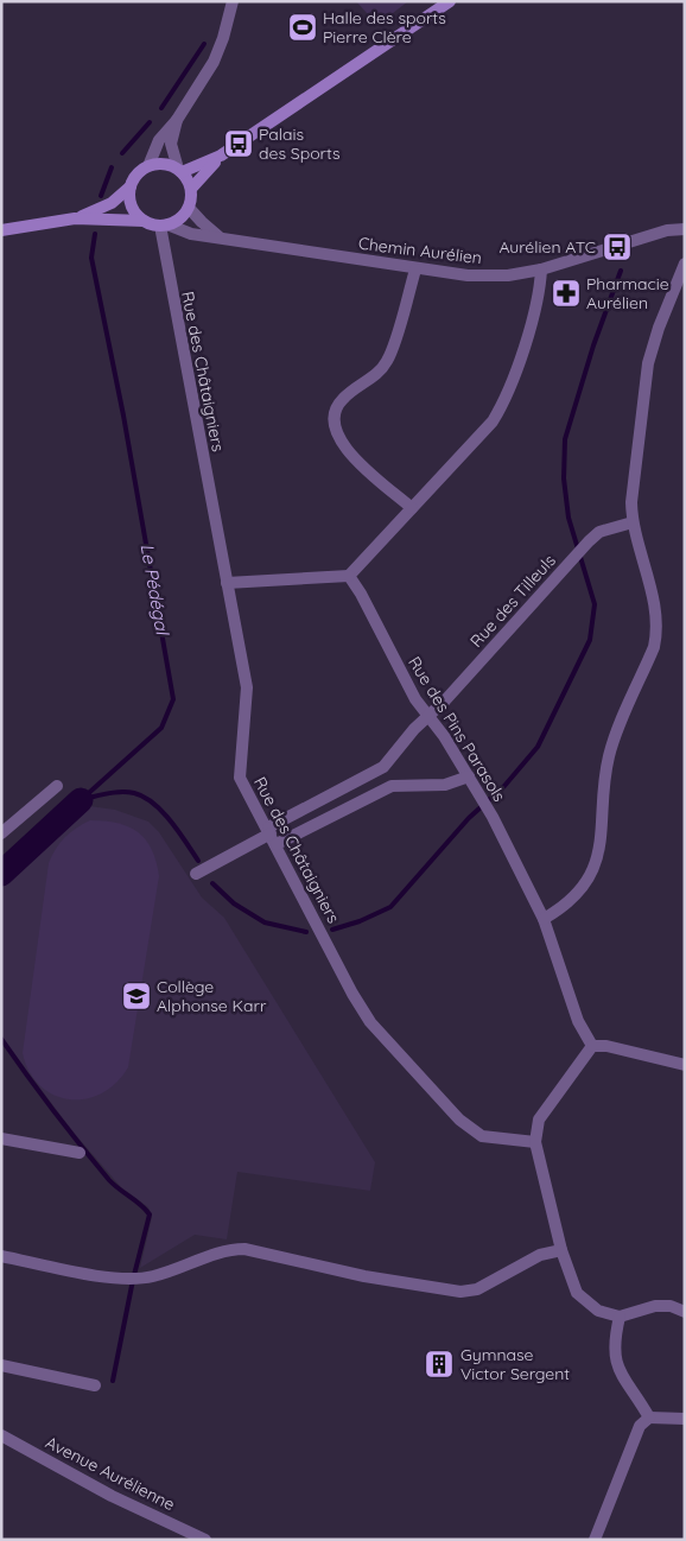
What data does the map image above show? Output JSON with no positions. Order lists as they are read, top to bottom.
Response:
{
  "streets": {
    "street": [
      "Chemin Aurélien",
      "Rue des Châtaigniers",
      "Rue des Tilleuls",
      "Rue des Pins Parasols",
      "Avenue Aurélienne"
    ]
  },
  "crossings": [
    ["Chemin Aurélien", "Rue des Châtaigniers"],
    ["Rue des Tilleuls", "Rue des Pins Parasols"]
  ],
  "water": ["Le Pédégal"],
  "places": {
    "sports": ["Halle des sports Pierre Clère"],
    "bus stop": ["Palais des Sports", "Aurélien ATC"],
    "pharmacy": ["Pharmacie Aurélien"],
    "school or university": ["Collège Alphonse Karr"],
    "building": ["Gymnase Victor Sergent"]
  }
}
